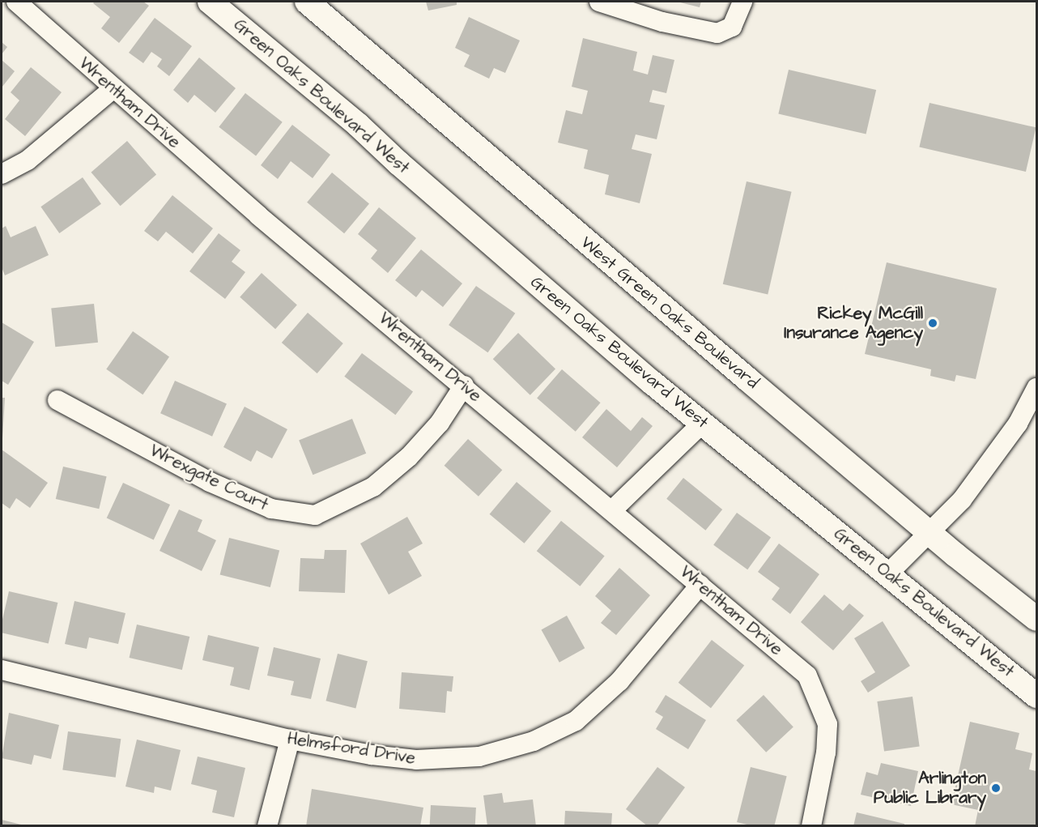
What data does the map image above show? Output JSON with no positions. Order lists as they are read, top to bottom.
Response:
{
  "streets": {
    "main road": ["Green Oaks Boulevard West", "West Green Oaks Boulevard"],
    "street": ["Wrentham Drive", "Wrexgate Court", "Helmsford Drive"]
  },
  "crossings": [
    ["Wrentham Drive", "Wrexgate Court"],
    ["Wrentham Drive", "Helmsford Drive"]
  ],
  "places": ["Rickey McGill Insurance Agency", "Arlington Public Library"]
}
